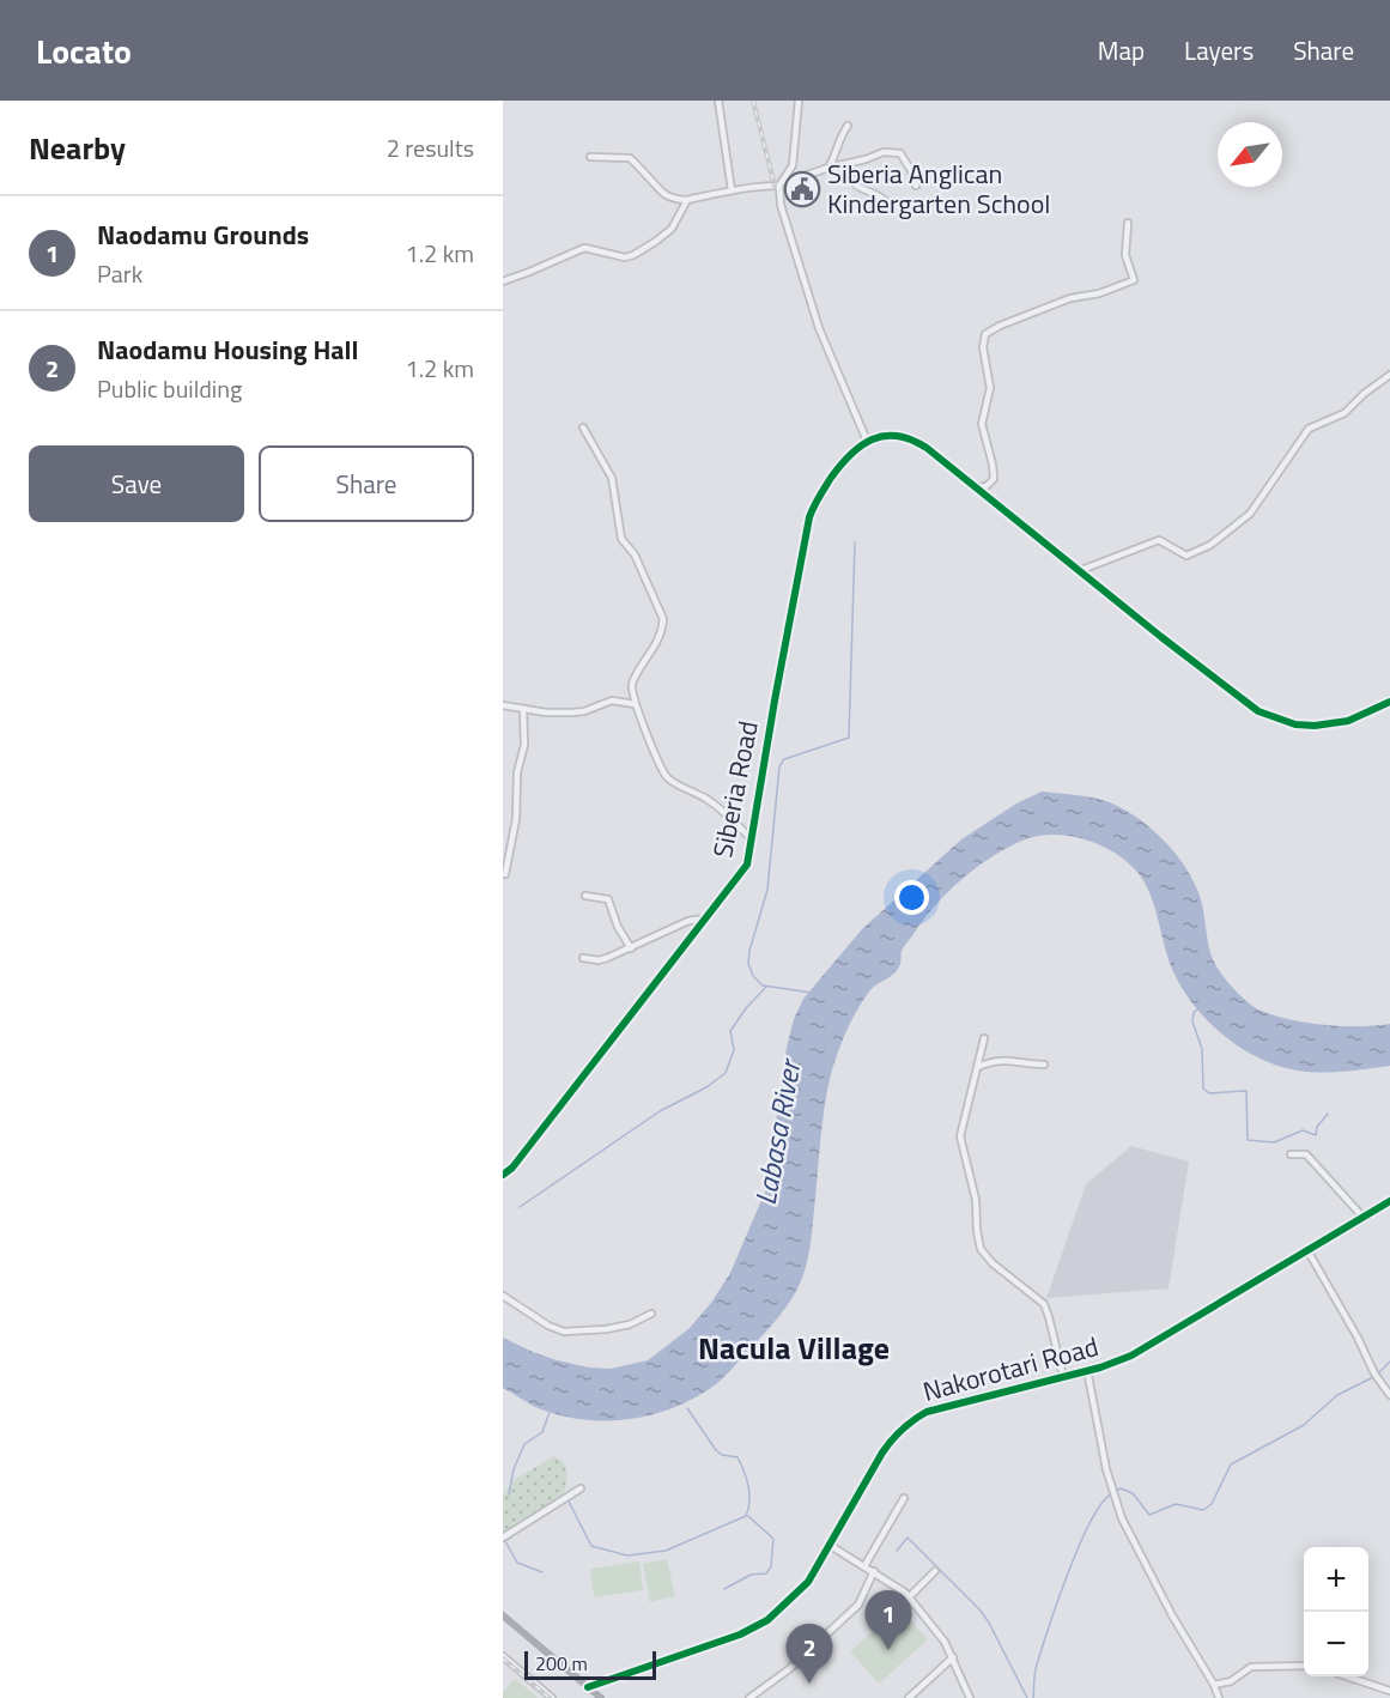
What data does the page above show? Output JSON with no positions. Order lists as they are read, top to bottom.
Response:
{
  "streets": {
    "street": ["Siberia Road", "Nakorotari Road"]
  },
  "districts": ["Nacula Village"],
  "water": ["Labasa River"],
  "places": {
    "public building": ["Siberia Anglican Kindergarten School"]
  },
  "scale_bar": "200 m",
  "north": "bottom left",
  "page": {
    "header": "Locato",
    "nav": ["Map", "Layers", "Share"],
    "heading": ["Nearby", "2 results"],
    "list": [
      {
        "mark": "1",
        "name": "Naodamu Grounds",
        "note": "Park",
        "value": "1.2 km"
      },
      {
        "mark": "2",
        "name": "Naodamu Housing Hall",
        "note": "Public building",
        "value": "1.2 km"
      }
    ],
    "buttons": ["Save", "Share"],
    "map_buttons": ["+", "−"],
    "pins": ["1", "2"],
    "scale": "200 m"
  }
}
